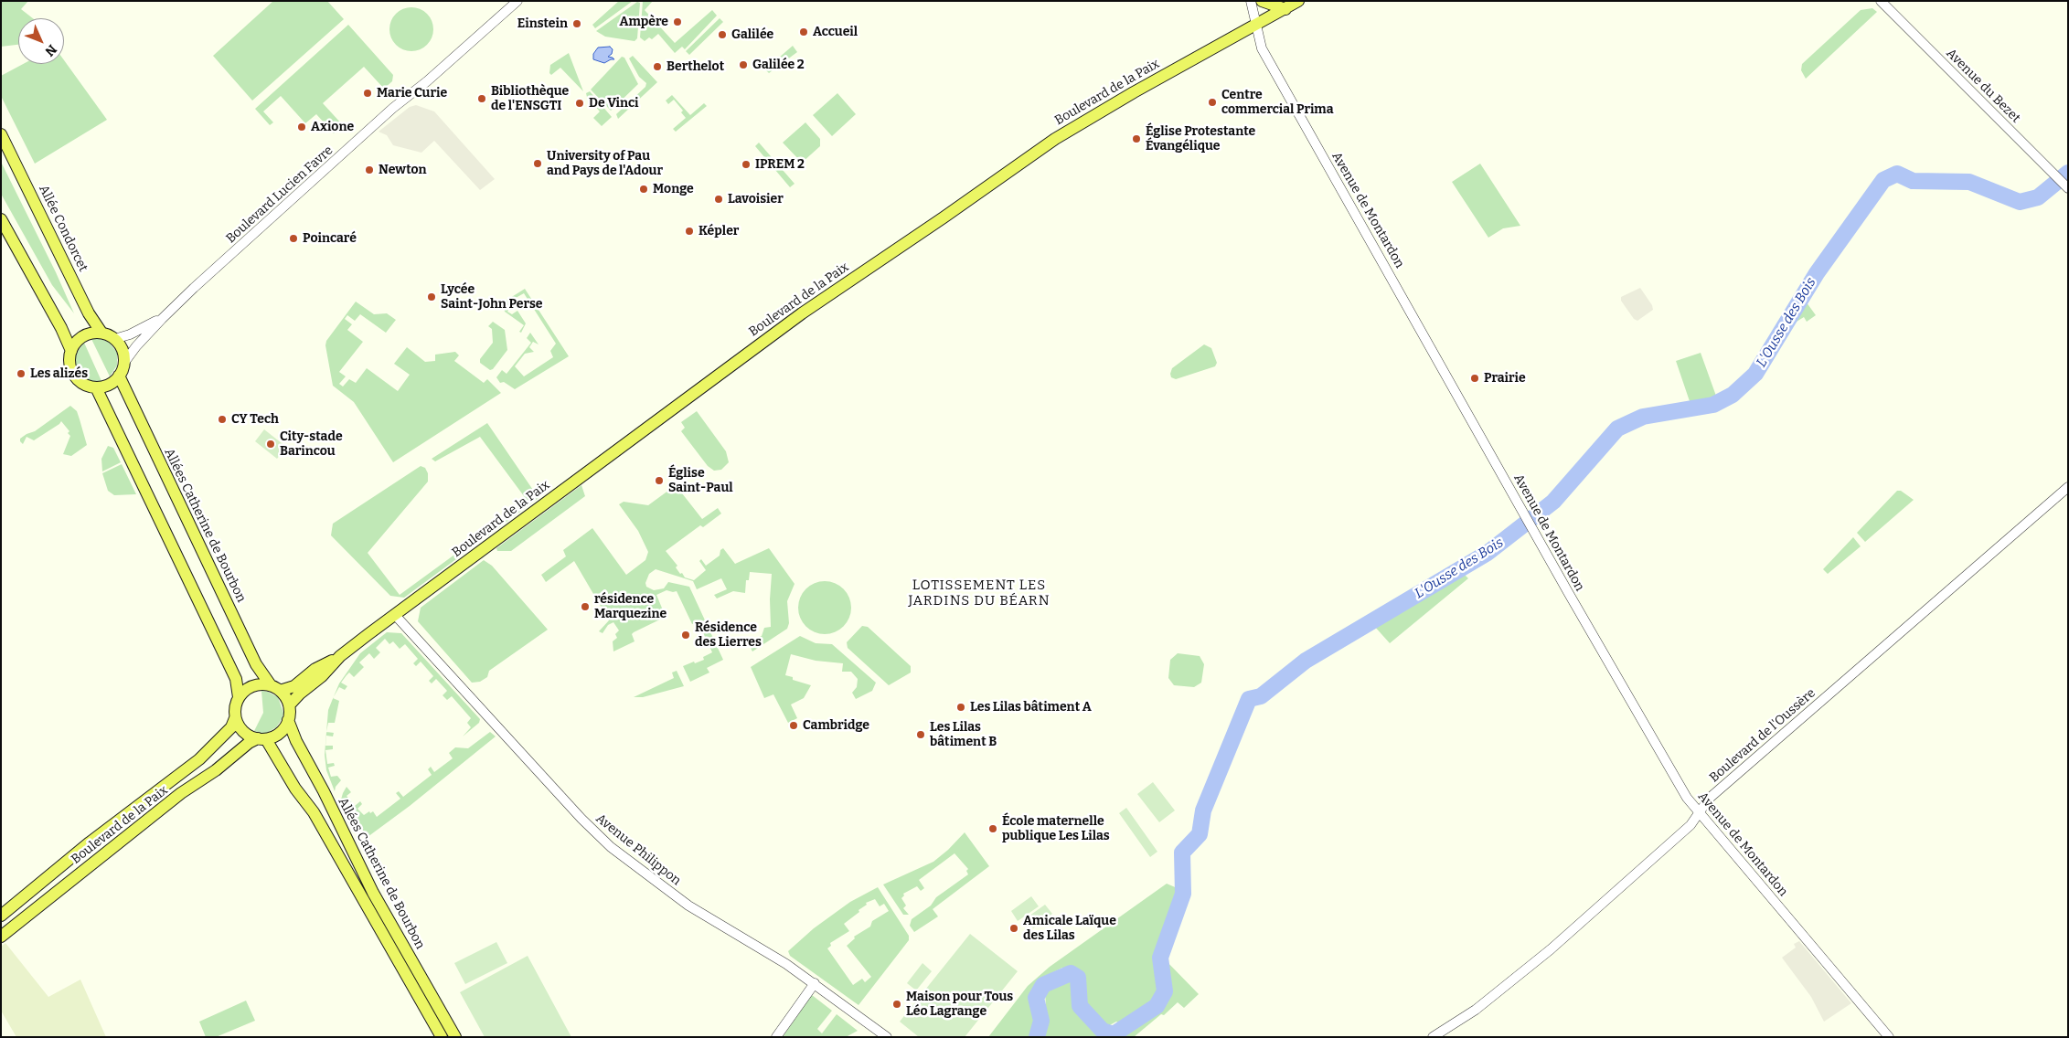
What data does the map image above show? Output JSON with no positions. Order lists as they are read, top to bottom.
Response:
{
  "streets": {
    "main road": ["Boulevard de la Paix", "Allée Condorcet", "Allées Catherine de Bourbon"],
    "street": [
      "Avenue du Bezet",
      "Boulevard Lucien Favre",
      "Avenue de Montardon",
      "Boulevard de l'Oussère",
      "Avenue Philippon"
    ]
  },
  "crossings": [
    ["Boulevard de la Paix", "Avenue de Montardon"],
    ["Boulevard de la Paix", "Allées Catherine de Bourbon"],
    ["Boulevard de la Paix", "Avenue Philippon"],
    ["Boulevard Lucien Favre", "Allée Condorcet"],
    ["Boulevard Lucien Favre", "Allées Catherine de Bourbon"],
    ["Avenue de Montardon", "Boulevard de l'Oussère"],
    ["Allée Condorcet", "Allées Catherine de Bourbon"]
  ],
  "districts": ["LOTISSEMENT LES JARDINS DU BÉARN"],
  "water": ["L'Ousse des Bois"],
  "places": [
    "Ampère",
    "Einstein",
    "Accueil",
    "Galilée",
    "Galilée 2",
    "Berthelot",
    "Marie Curie",
    "Bibliothèque de l'ENSGTI",
    "Centre commercial Prima",
    "De Vinci",
    "Axione",
    "Église Protestante Évangélique",
    "University of Pau and Pays de l'Adour",
    "IPREM 2",
    "Newton",
    "Monge",
    "Lavoisier",
    "Képler",
    "Poincaré",
    "Lycée Saint-John Perse",
    "Les alizés",
    "Prairie",
    "CY Tech",
    "City-stade Barincou",
    "Église Saint-Paul",
    "résidence Marquezine",
    "Résidence des Lierres",
    "Les Lilas bâtiment A",
    "Cambridge",
    "Les Lilas bâtiment B",
    "École maternelle publique Les Lilas",
    "Amicale Laïque des Lilas",
    "Maison pour Tous Léo Lagrange"
  ],
  "north": "bottom right"
}
